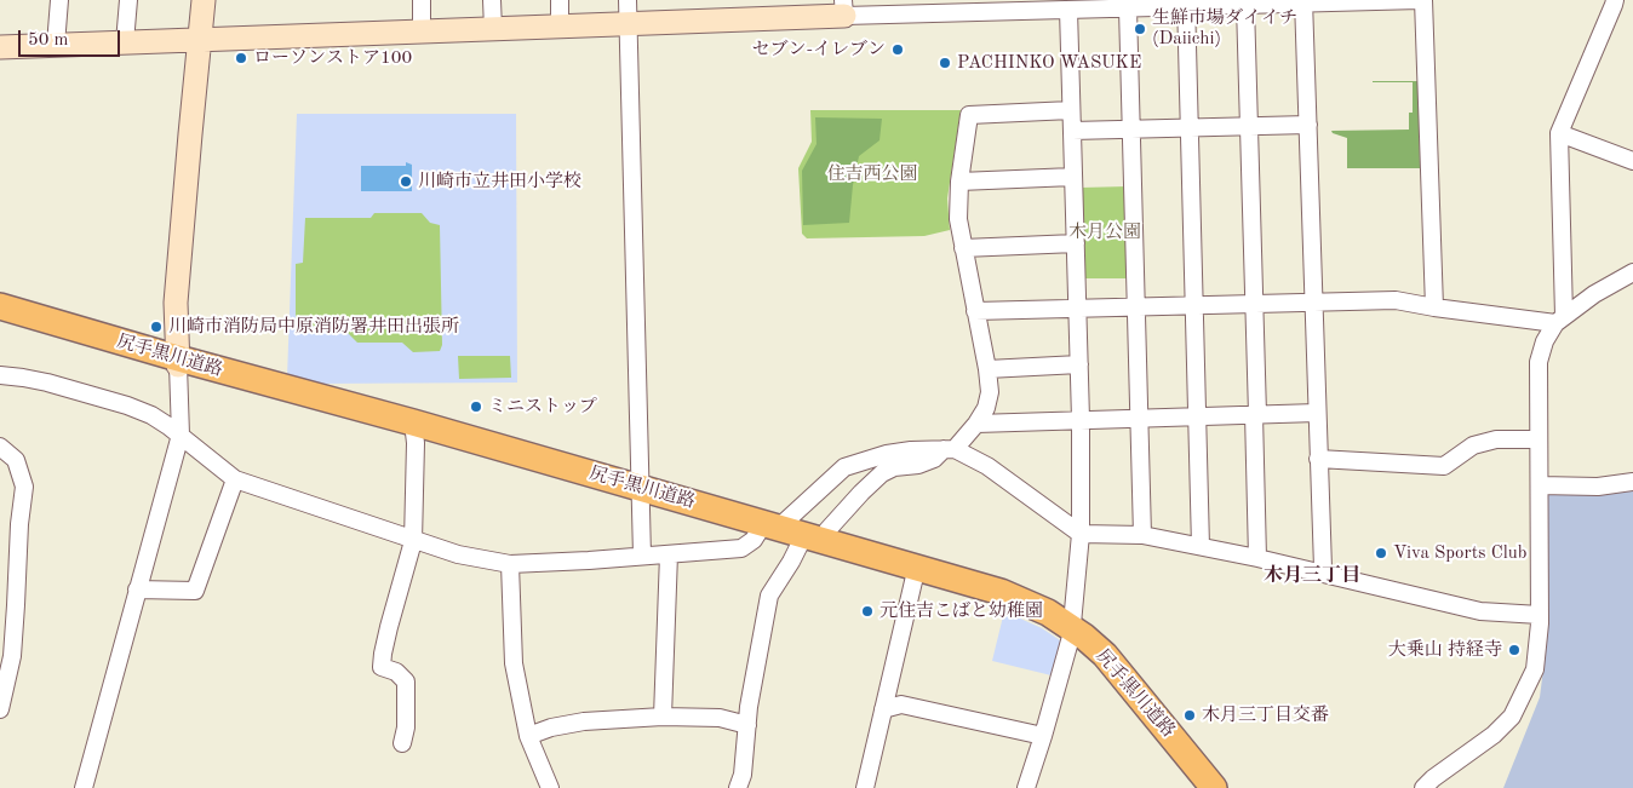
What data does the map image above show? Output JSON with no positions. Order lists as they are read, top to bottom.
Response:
{
  "streets": {
    "main road": ["尻手黒川道路"]
  },
  "districts": ["木月三丁目"],
  "parks": ["住吉西公園", "木月公園"],
  "places": [
    "生鮮市場ダイイチ (Daiichi)",
    "セブン-イレブン",
    "ローソンストア100",
    "PACHINKO WASUKE",
    "川崎市立井田小学校",
    "川崎市消防局中原消防署井田出張所",
    "ミニストップ",
    "Viva Sports Club",
    "元住吉こばと幼稚園",
    "大乗山 持経寺",
    "木月三丁目交番"
  ],
  "scale_bar": "50 m"
}
